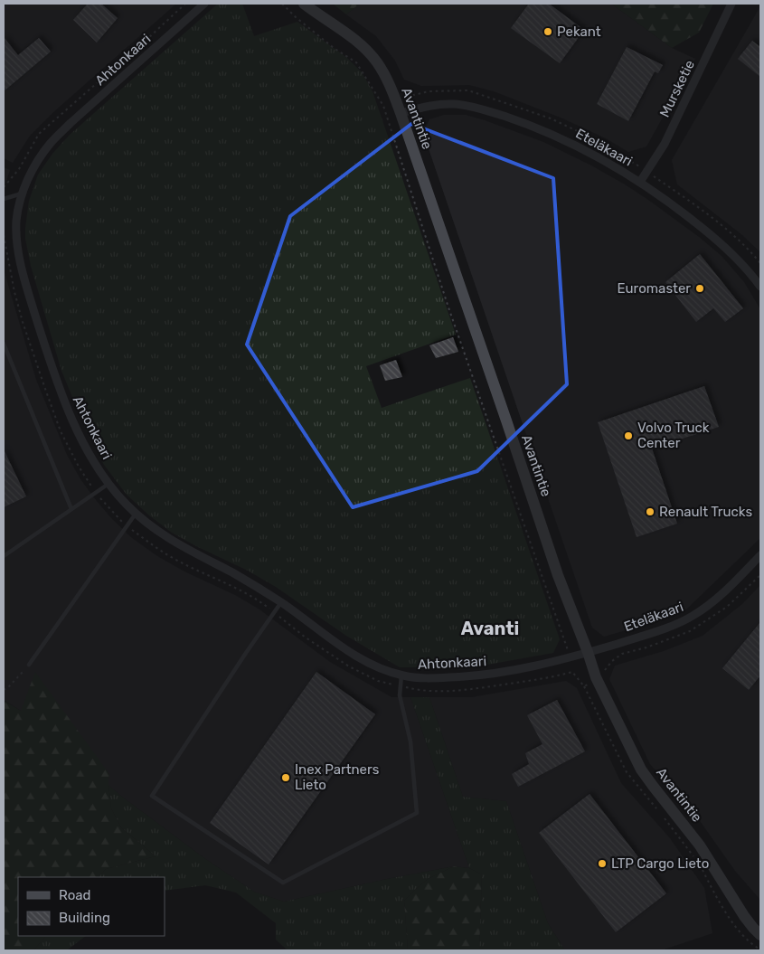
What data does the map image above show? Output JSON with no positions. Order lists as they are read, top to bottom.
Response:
{
  "streets": {
    "street": [
      "Ahtonkaari",
      "Mursketie",
      "Avantintie",
      "Eteläkaari"
    ]
  },
  "crossings": [
    ["Ahtonkaari", "Avantintie"],
    ["Ahtonkaari", "Eteläkaari"],
    ["Mursketie", "Eteläkaari"],
    ["Avantintie", "Eteläkaari"]
  ],
  "districts": ["Avanti"],
  "places": [
    "Pekant",
    "Euromaster",
    "Volvo Truck Center",
    "Renault Trucks",
    "Inex Partners Lieto",
    "LTP Cargo Lieto"
  ],
  "legend": ["Road", "Building"]
}
